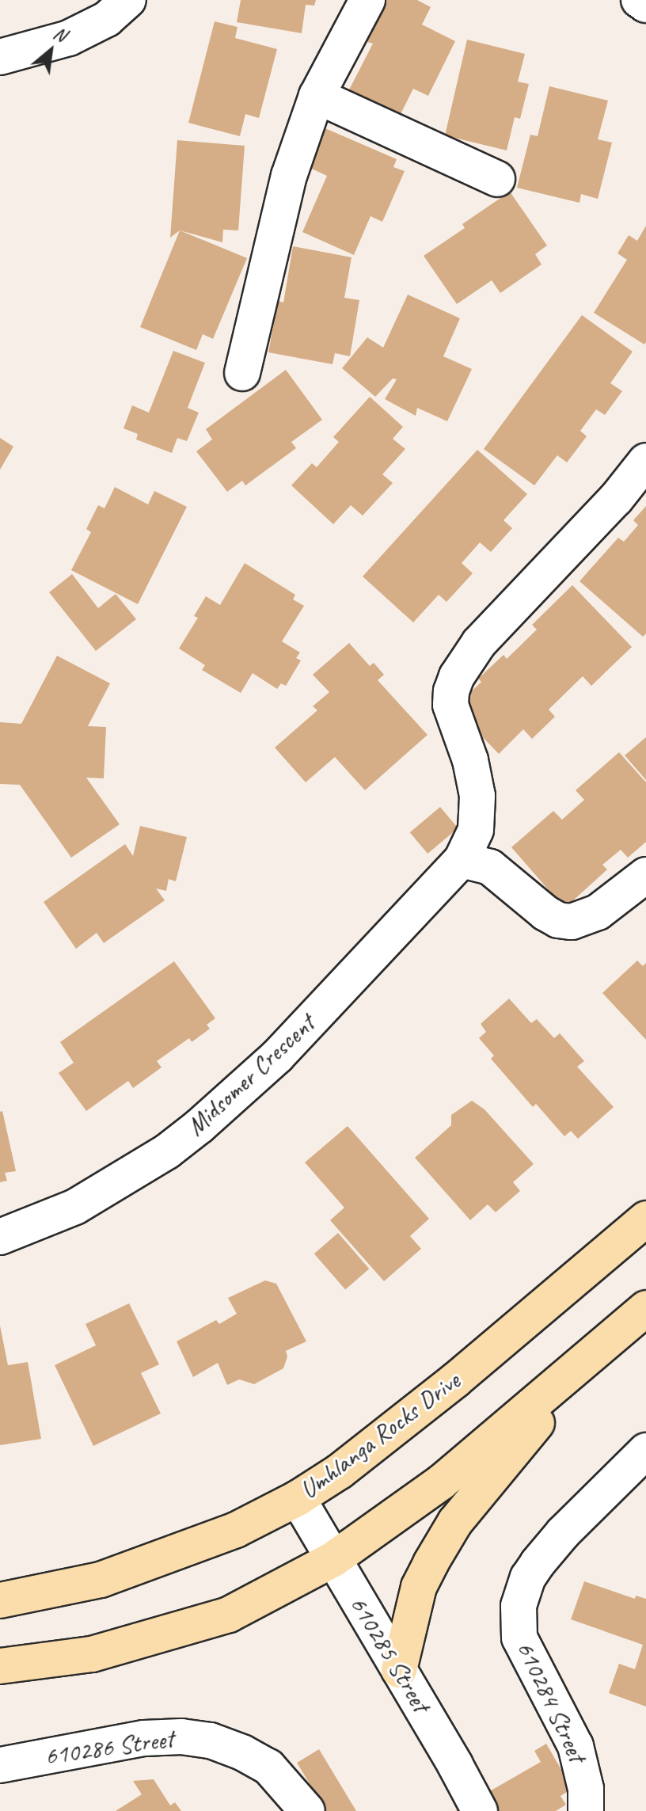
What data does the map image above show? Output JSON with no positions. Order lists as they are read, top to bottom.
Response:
{
  "streets": {
    "main road": ["Umhlanga Rocks Drive"],
    "street": [
      "Midsomer Crescent",
      "610285 Street",
      "610284 Street",
      "610286 Street"
    ]
  },
  "crossings": [
    ["Umhlanga Rocks Drive", "610285 Street"]
  ],
  "north": "top right"
}
